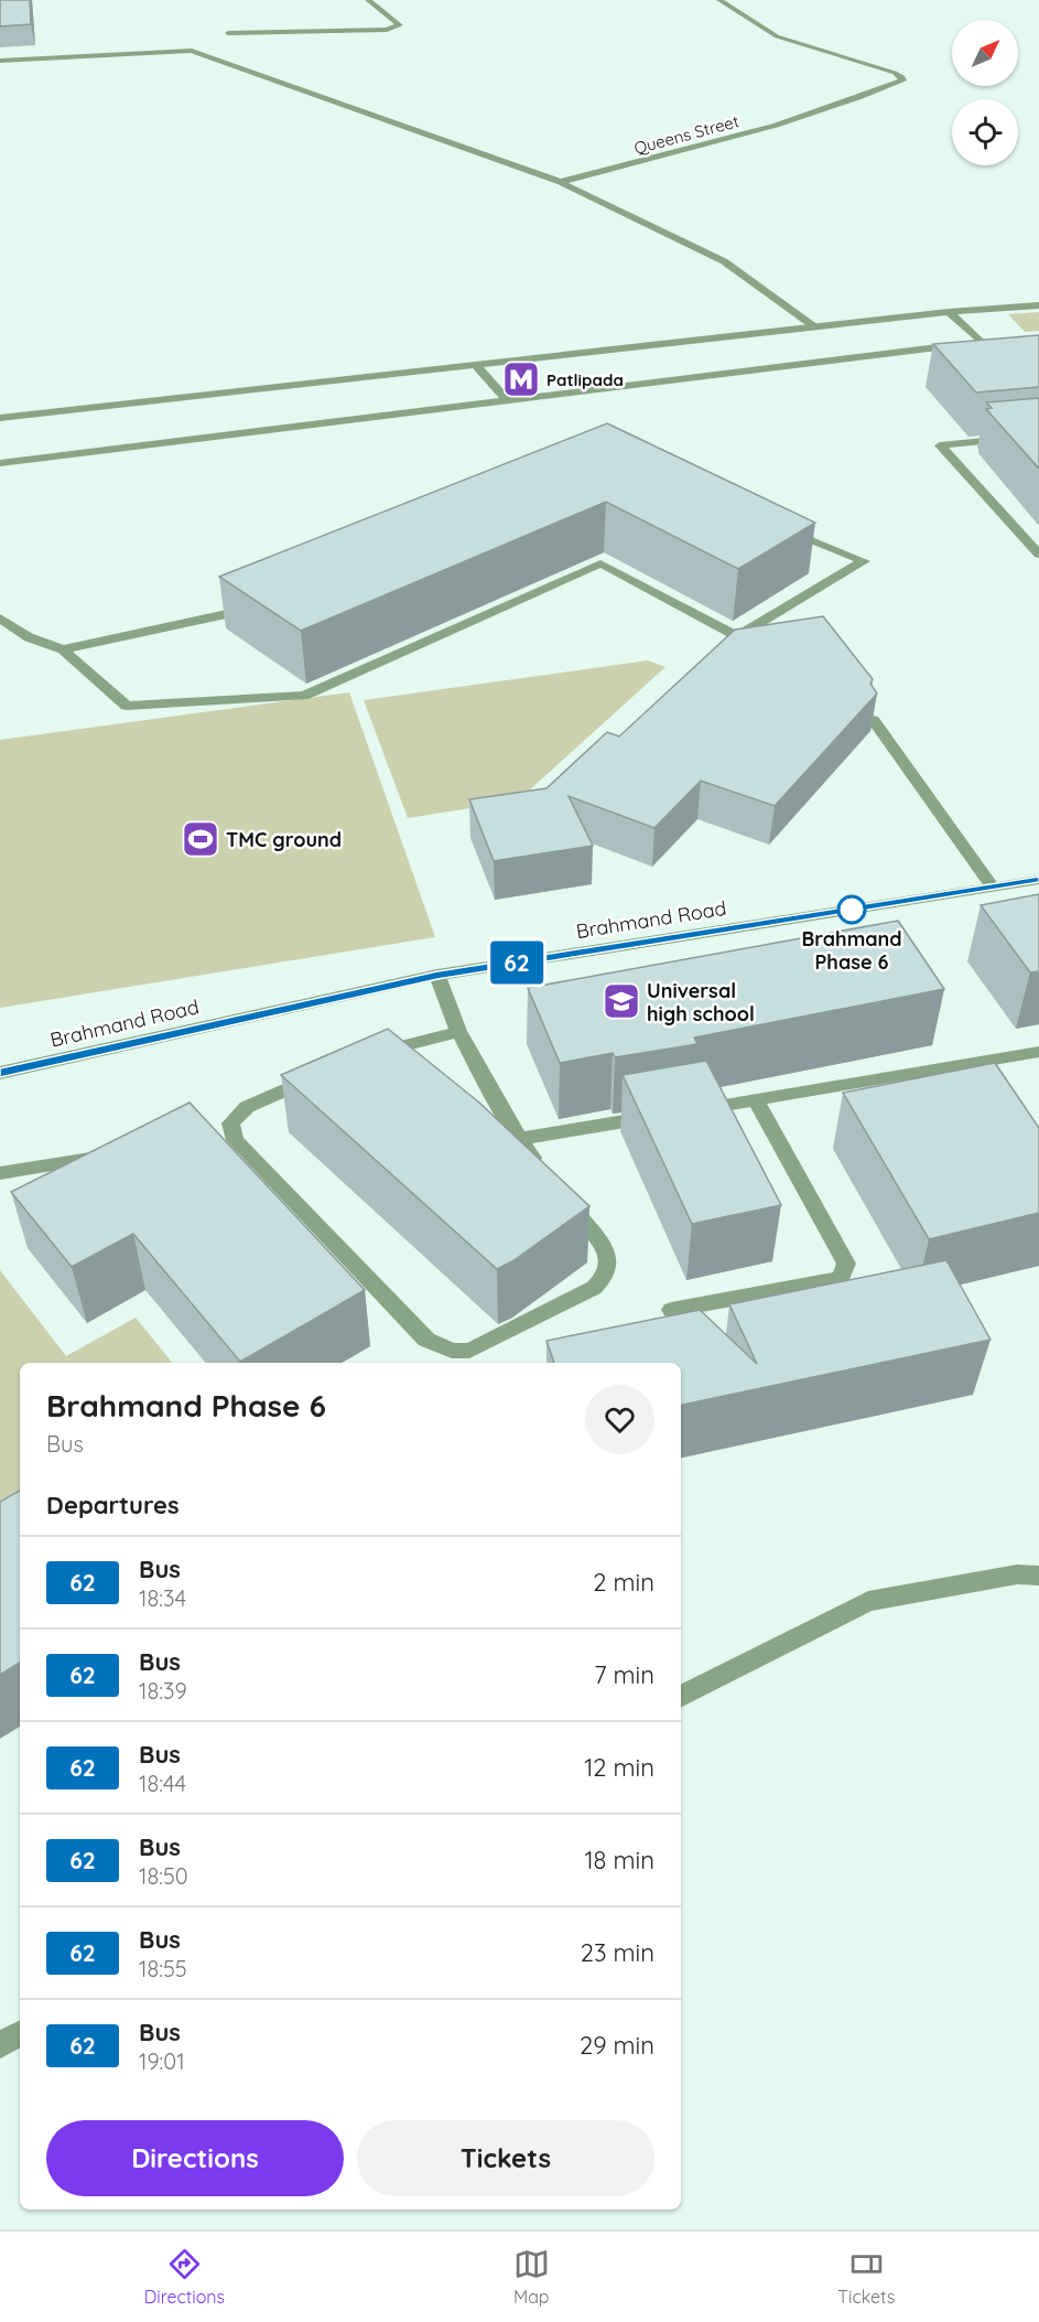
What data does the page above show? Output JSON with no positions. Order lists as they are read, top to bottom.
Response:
{
  "streets": {
    "street": ["Queens Street", "Brahmand Road"]
  },
  "places": {
    "metro station": ["Patlipada"],
    "sports": ["TMC ground"],
    "other": ["Brahmand Phase 6"],
    "school or university": ["Universal high school"]
  },
  "lines": ["bus line 62"],
  "north": "top right",
  "page": {
    "on_map": "62",
    "heading": [
      ["Brahmand Phase 6", "Bus"],
      "Departures"
    ],
    "list": [
      {
        "mark": "62",
        "name": "Bus",
        "note": "18:34",
        "value": "2 min"
      },
      {
        "mark": "62",
        "name": "Bus",
        "note": "18:39",
        "value": "7 min"
      },
      {
        "mark": "62",
        "name": "Bus",
        "note": "18:44",
        "value": "12 min"
      },
      {
        "mark": "62",
        "name": "Bus",
        "note": "18:50",
        "value": "18 min"
      },
      {
        "mark": "62",
        "name": "Bus",
        "note": "18:55",
        "value": "23 min"
      },
      {
        "mark": "62",
        "name": "Bus",
        "note": "19:01",
        "value": "29 min"
      }
    ],
    "buttons": ["Directions", "Tickets"],
    "tabs": ["Directions", "Map", "Tickets"]
  }
}
